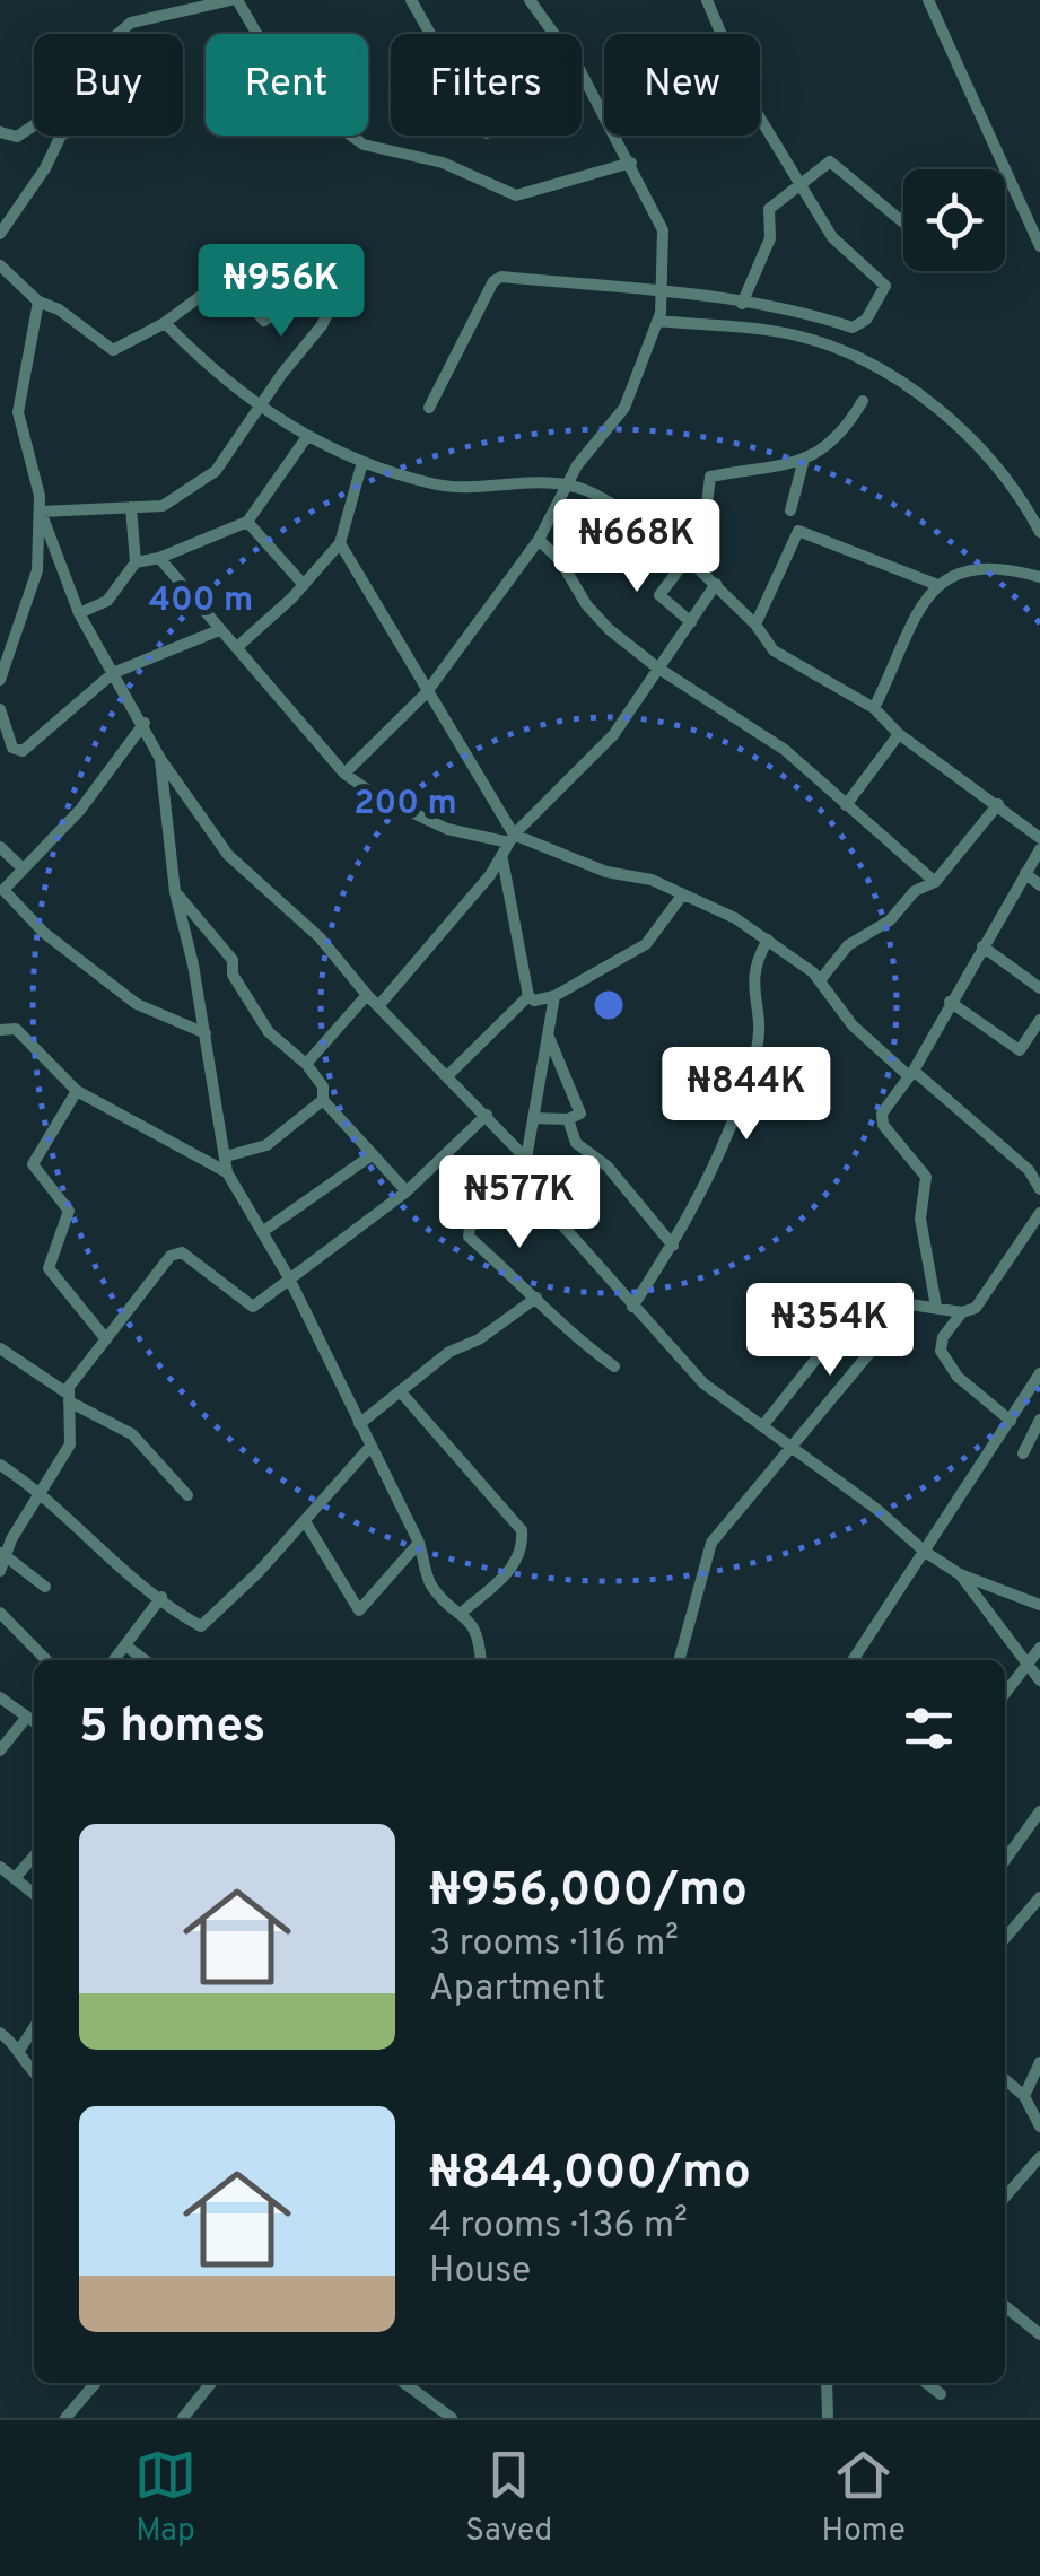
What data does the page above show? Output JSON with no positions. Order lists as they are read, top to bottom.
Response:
{
  "page": {
    "chip": [
      "Buy",
      "Rent",
      "Filters",
      "New"
    ],
    "price": [
      "₦956K",
      "₦668K",
      "₦844K",
      "₦577K",
      "₦354K"
    ],
    "heading": "5 homes",
    "list": [
      {
        "name": "₦956,000/mo",
        "note": "3 rooms · 116 m² · Apartment"
      },
      {
        "name": "₦844,000/mo",
        "note": "4 rooms · 136 m² · House"
      }
    ],
    "tabs": ["Map", "Saved", "Home"]
  },
  "rings": ["400 m", "200 m"]
}
